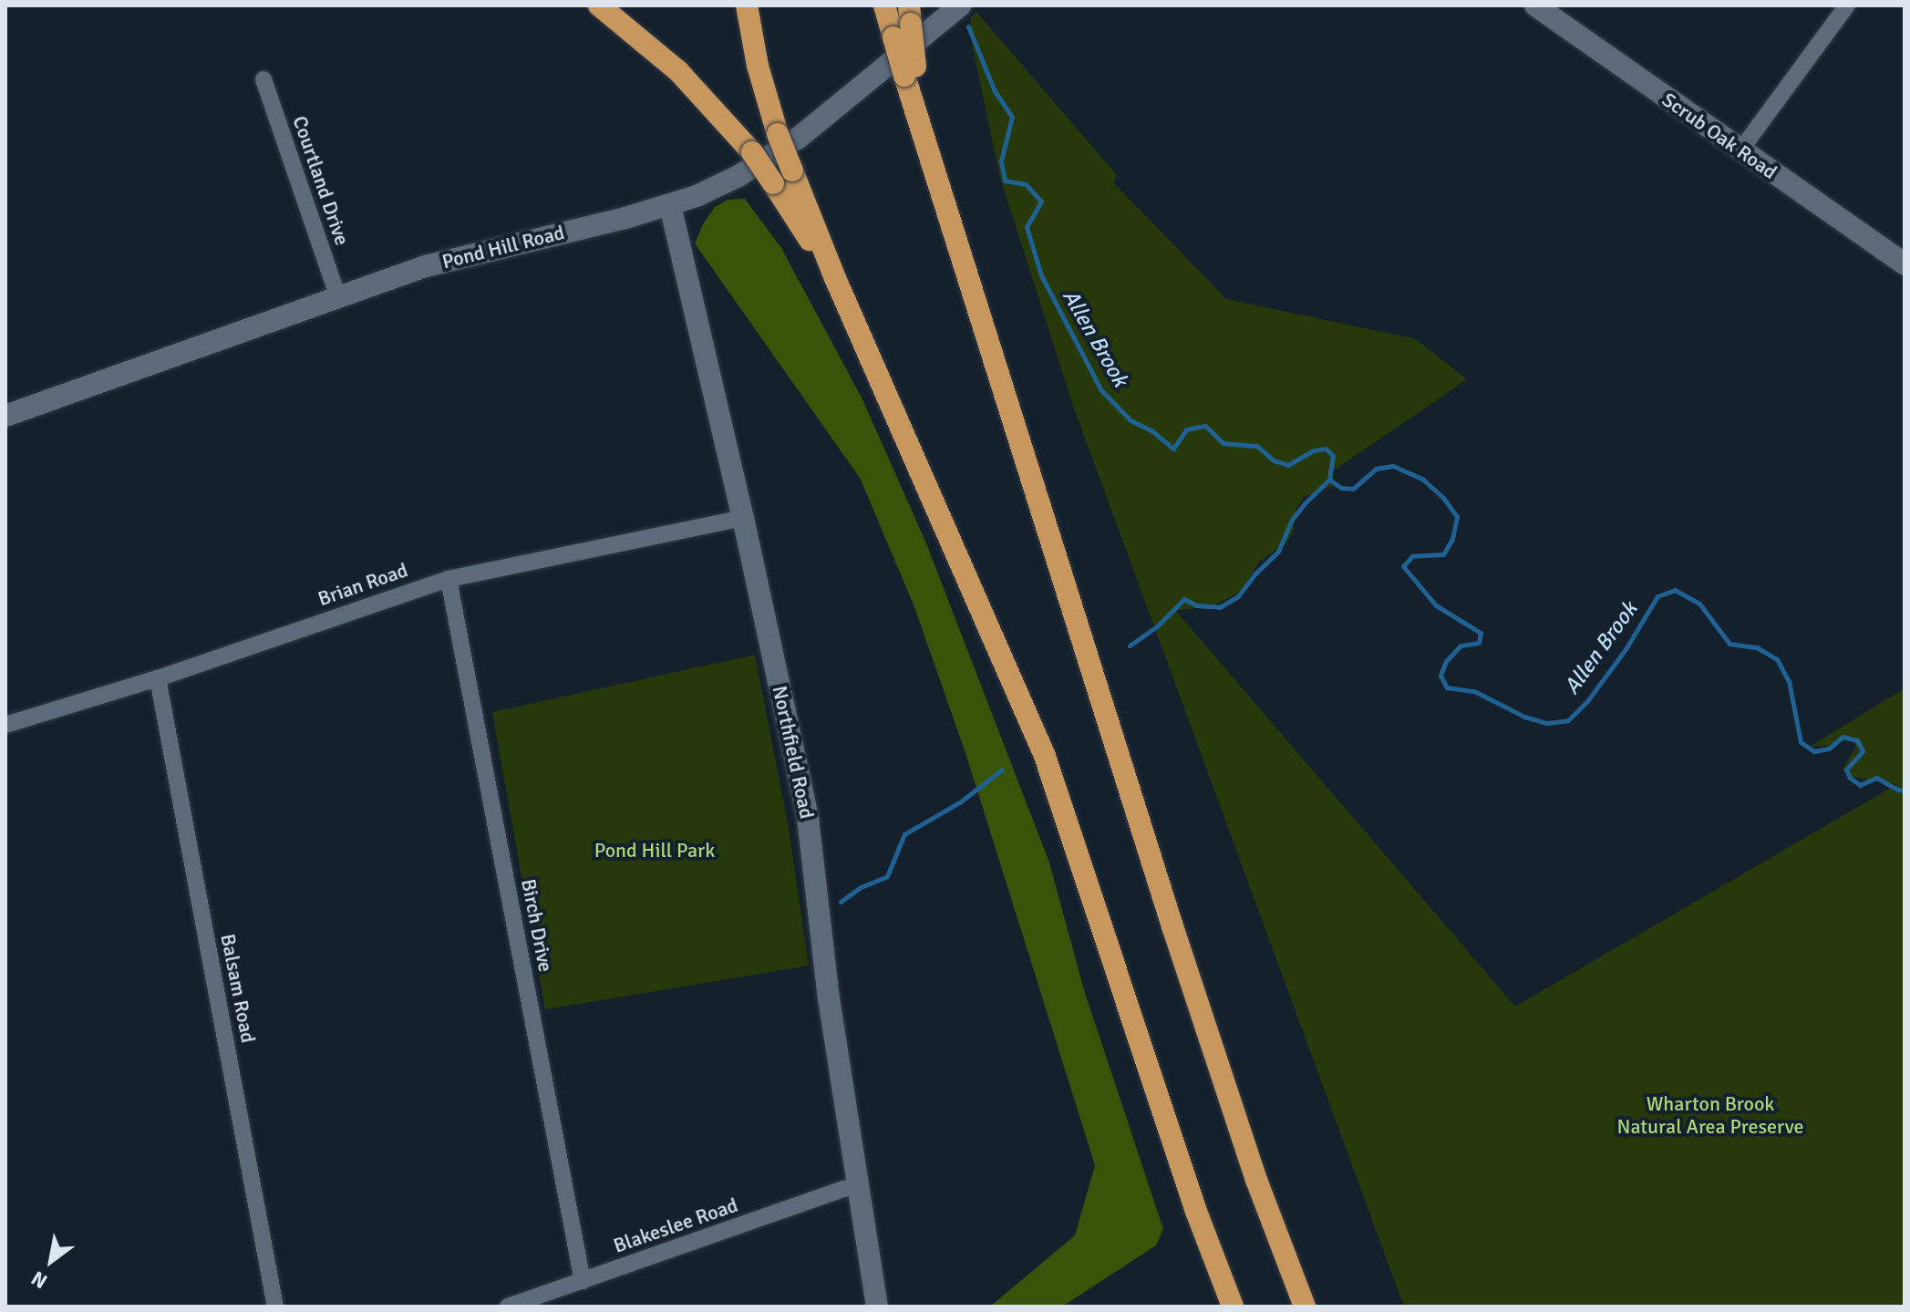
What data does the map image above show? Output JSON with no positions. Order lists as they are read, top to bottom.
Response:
{
  "streets": {
    "main road": ["Scrub Oak Road", "Pond Hill Road", "Northfield Road"],
    "street": [
      "Courtland Drive",
      "Brian Road",
      "Birch Drive",
      "Balsam Road",
      "Blakeslee Road"
    ]
  },
  "crossings": [
    ["Courtland Drive", "Pond Hill Road"],
    ["Pond Hill Road", "Northfield Road"],
    ["Brian Road", "Northfield Road"],
    ["Brian Road", "Birch Drive"],
    ["Brian Road", "Balsam Road"],
    ["Northfield Road", "Blakeslee Road"],
    ["Birch Drive", "Blakeslee Road"]
  ],
  "water": ["Allen Brook"],
  "parks": ["Pond Hill Park", "Wharton Brook Natural Area Preserve"],
  "north": "bottom left"
}
